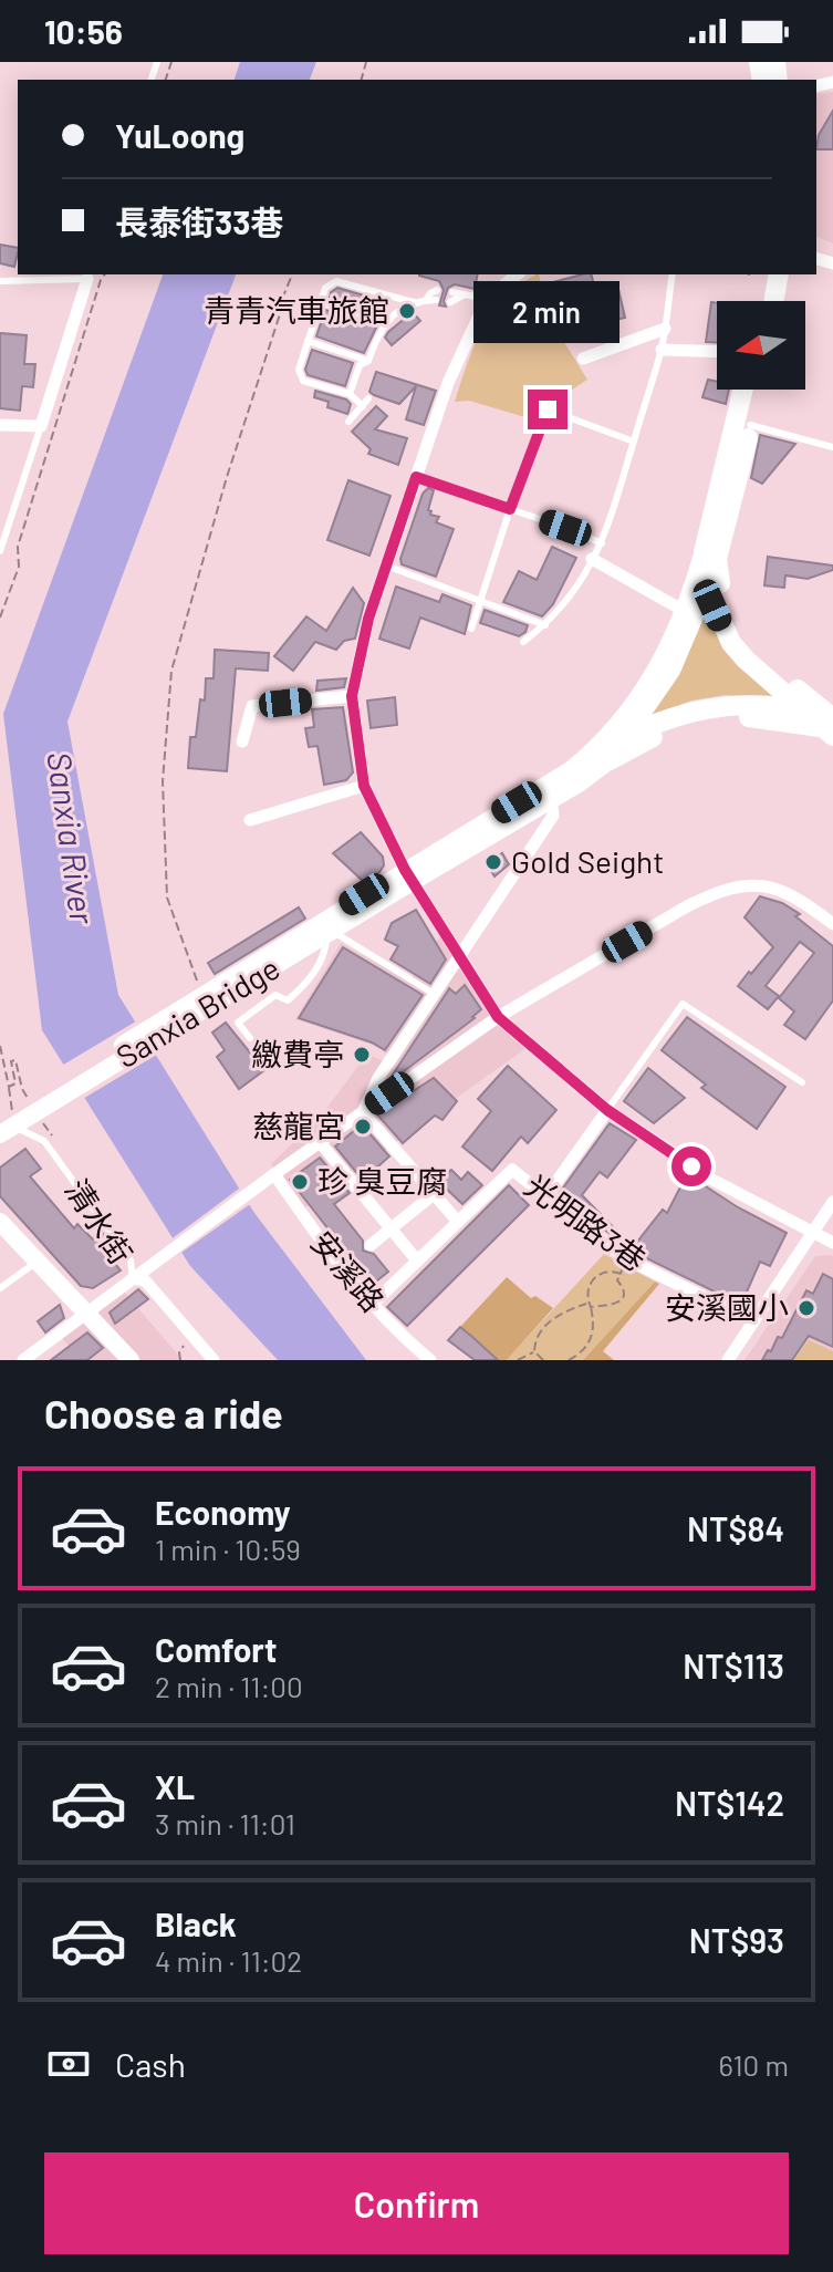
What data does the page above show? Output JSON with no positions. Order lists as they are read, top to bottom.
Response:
{
  "streets": {
    "main road": ["Sanxia Bridge"],
    "street": ["清水街", "光明路3巷", "安溪路"]
  },
  "crossings": [
    ["Sanxia Bridge", "清水街"]
  ],
  "water": ["Sanxia River"],
  "places": [
    "青青汽車旅館",
    "Gold Seight",
    "繳費亭",
    "慈龍宮",
    "珍 臭豆腐",
    "安溪國小"
  ],
  "north": "left",
  "page": {
    "status": "10:56",
    "banner": ["YuLoong", "長泰街33巷"],
    "bubble": "2 min",
    "heading": "Choose a ride",
    "list": [
      {
        "name": "Economy",
        "note": "1 min · 10:59",
        "value": "NT$84"
      },
      {
        "name": "Comfort",
        "note": "2 min · 11:00",
        "value": "NT$113"
      },
      {
        "name": "XL",
        "note": "3 min · 11:01",
        "value": "NT$142"
      },
      {
        "name": "Black",
        "note": "4 min · 11:02",
        "value": "NT$93"
      }
    ],
    "pay": ["Cash", "610 m"],
    "buttons": "Confirm"
  }
}
